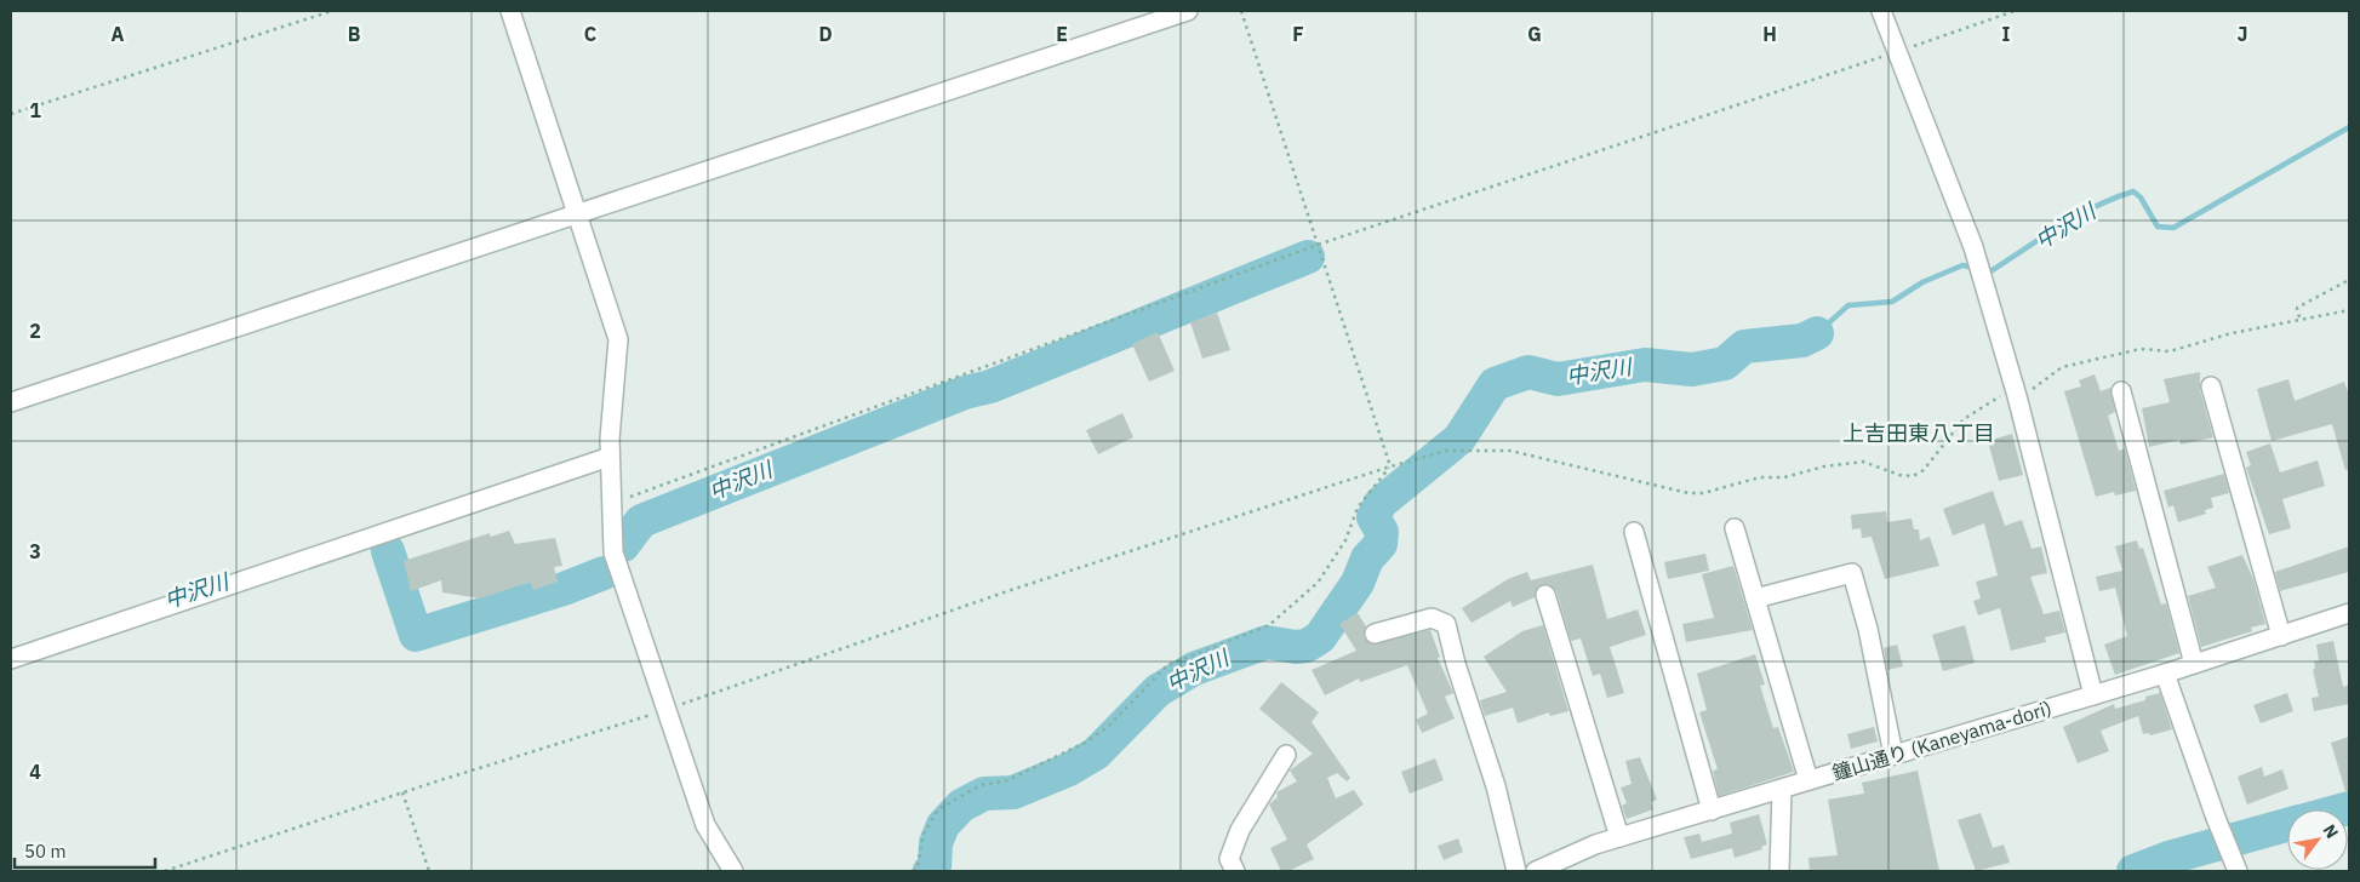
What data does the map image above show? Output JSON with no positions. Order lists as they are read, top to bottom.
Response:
{
  "streets": {
    "street": ["鐘山通り (Kaneyama-dori)"]
  },
  "districts": ["上吉田東八丁目"],
  "water": ["中沢川"],
  "scale_bar": "50 m",
  "north": "top right",
  "grid": {
    "columns": [
      "A",
      "B",
      "C",
      "D",
      "E",
      "F",
      "G",
      "H",
      "I",
      "J"
    ],
    "rows": [
      "1",
      "2",
      "3",
      "4"
    ]
  }
}
